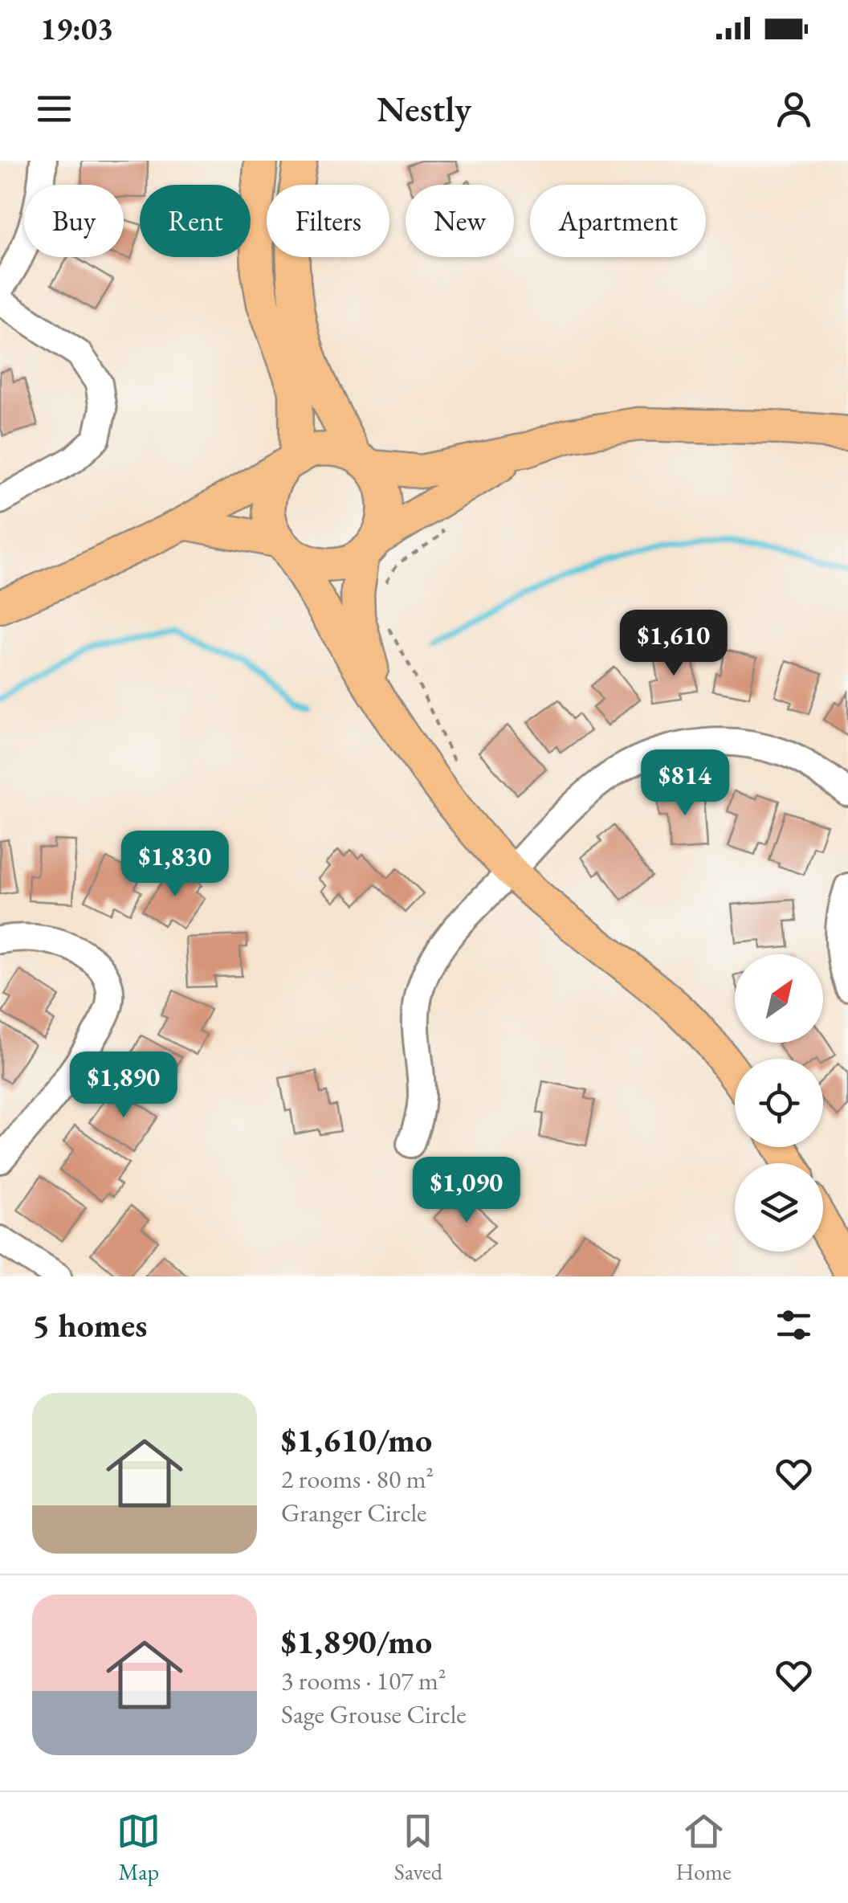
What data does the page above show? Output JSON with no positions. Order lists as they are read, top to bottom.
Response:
{
  "north": "top right",
  "page": {
    "status": "19:03",
    "header": "Nestly",
    "chip": [
      "Buy",
      "Rent",
      "Filters",
      "New",
      "Apartment"
    ],
    "price": [
      "$1,610",
      "$814",
      "$1,830",
      "$1,890",
      "$1,090"
    ],
    "heading": "5 homes",
    "list": [
      {
        "name": "$1,610/mo",
        "note": "2 rooms · 80 m² · Granger Circle"
      },
      {
        "name": "$1,890/mo",
        "note": "3 rooms · 107 m² · Sage Grouse Circle"
      }
    ],
    "tabs": ["Map", "Saved", "Home"]
  }
}
